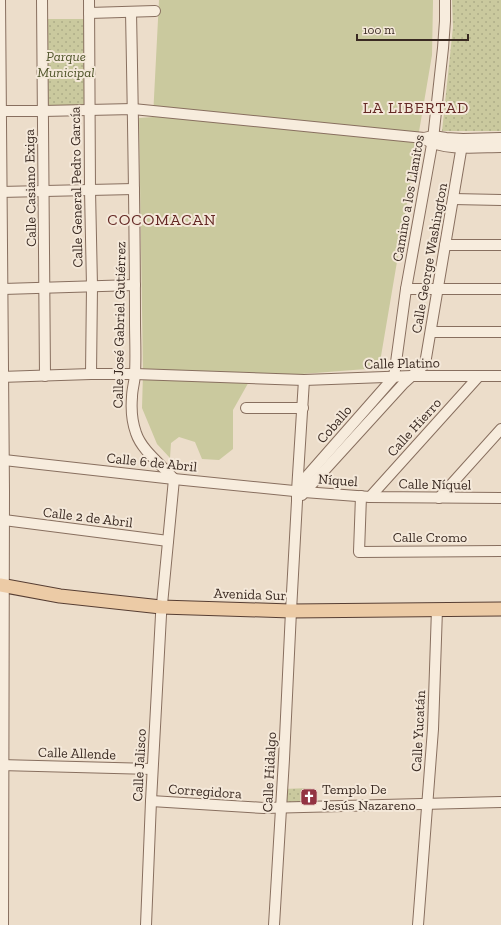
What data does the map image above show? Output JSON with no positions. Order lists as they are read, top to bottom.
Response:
{
  "streets": {
    "main road": ["Avenida Sur"],
    "street": [
      "Calle General Pedro García",
      "Calle Casiano Exiga",
      "Camino a los Llanitos",
      "Calle George Washington",
      "Calle José Gabriel Gutiérrez",
      "Calle Platino",
      "Coballo",
      "Calle Hierro",
      "Calle 6 de Abril",
      "Níquel",
      "Calle Níquel",
      "Calle 2 de Abril",
      "Calle Cromo",
      "Calle Yucatán",
      "Calle Allende",
      "Calle Jalisco",
      "Calle Hidalgo",
      "Corregidora"
    ]
  },
  "crossings": [
    ["Calle General Pedro García", "Calle Platino"],
    ["Calle Casiano Exiga", "Calle Platino"],
    ["Camino a los Llanitos", "Calle Platino"],
    ["Camino a los Llanitos", "Coballo"],
    ["Calle George Washington", "Calle Platino"],
    ["Calle George Washington", "Coballo"],
    ["Calle José Gabriel Gutiérrez", "Calle Platino"],
    ["Calle José Gabriel Gutiérrez", "Calle 6 de Abril"],
    ["Calle José Gabriel Gutiérrez", "Calle Jalisco"],
    ["Calle Platino", "Coballo"],
    ["Calle Platino", "Calle Hierro"],
    ["Coballo", "Calle 6 de Abril"],
    ["Coballo", "Níquel"],
    ["Coballo", "Calle Hidalgo"],
    ["Calle Hierro", "Níquel"],
    ["Calle Hierro", "Calle Níquel"],
    ["Calle Hierro", "Calle Cromo"],
    ["Calle 6 de Abril", "Níquel"],
    ["Calle 6 de Abril", "Calle Jalisco"],
    ["Calle 6 de Abril", "Calle Hidalgo"],
    ["Níquel", "Calle Níquel"],
    ["Níquel", "Calle Cromo"],
    ["Níquel", "Calle Hidalgo"],
    ["Calle Níquel", "Calle Cromo"],
    ["Calle 2 de Abril", "Calle Jalisco"],
    ["Avenida Sur", "Calle Yucatán"],
    ["Avenida Sur", "Calle Jalisco"],
    ["Avenida Sur", "Calle Hidalgo"],
    ["Calle Yucatán", "Corregidora"],
    ["Calle Allende", "Calle Jalisco"],
    ["Calle Jalisco", "Corregidora"],
    ["Calle Hidalgo", "Corregidora"]
  ],
  "districts": ["LA LIBERTAD", "COCOMACAN"],
  "parks": ["Parque Municipal"],
  "places": {
    "church": ["Templo De Jesús Nazareno"]
  },
  "scale_bar": "100 m"
}
